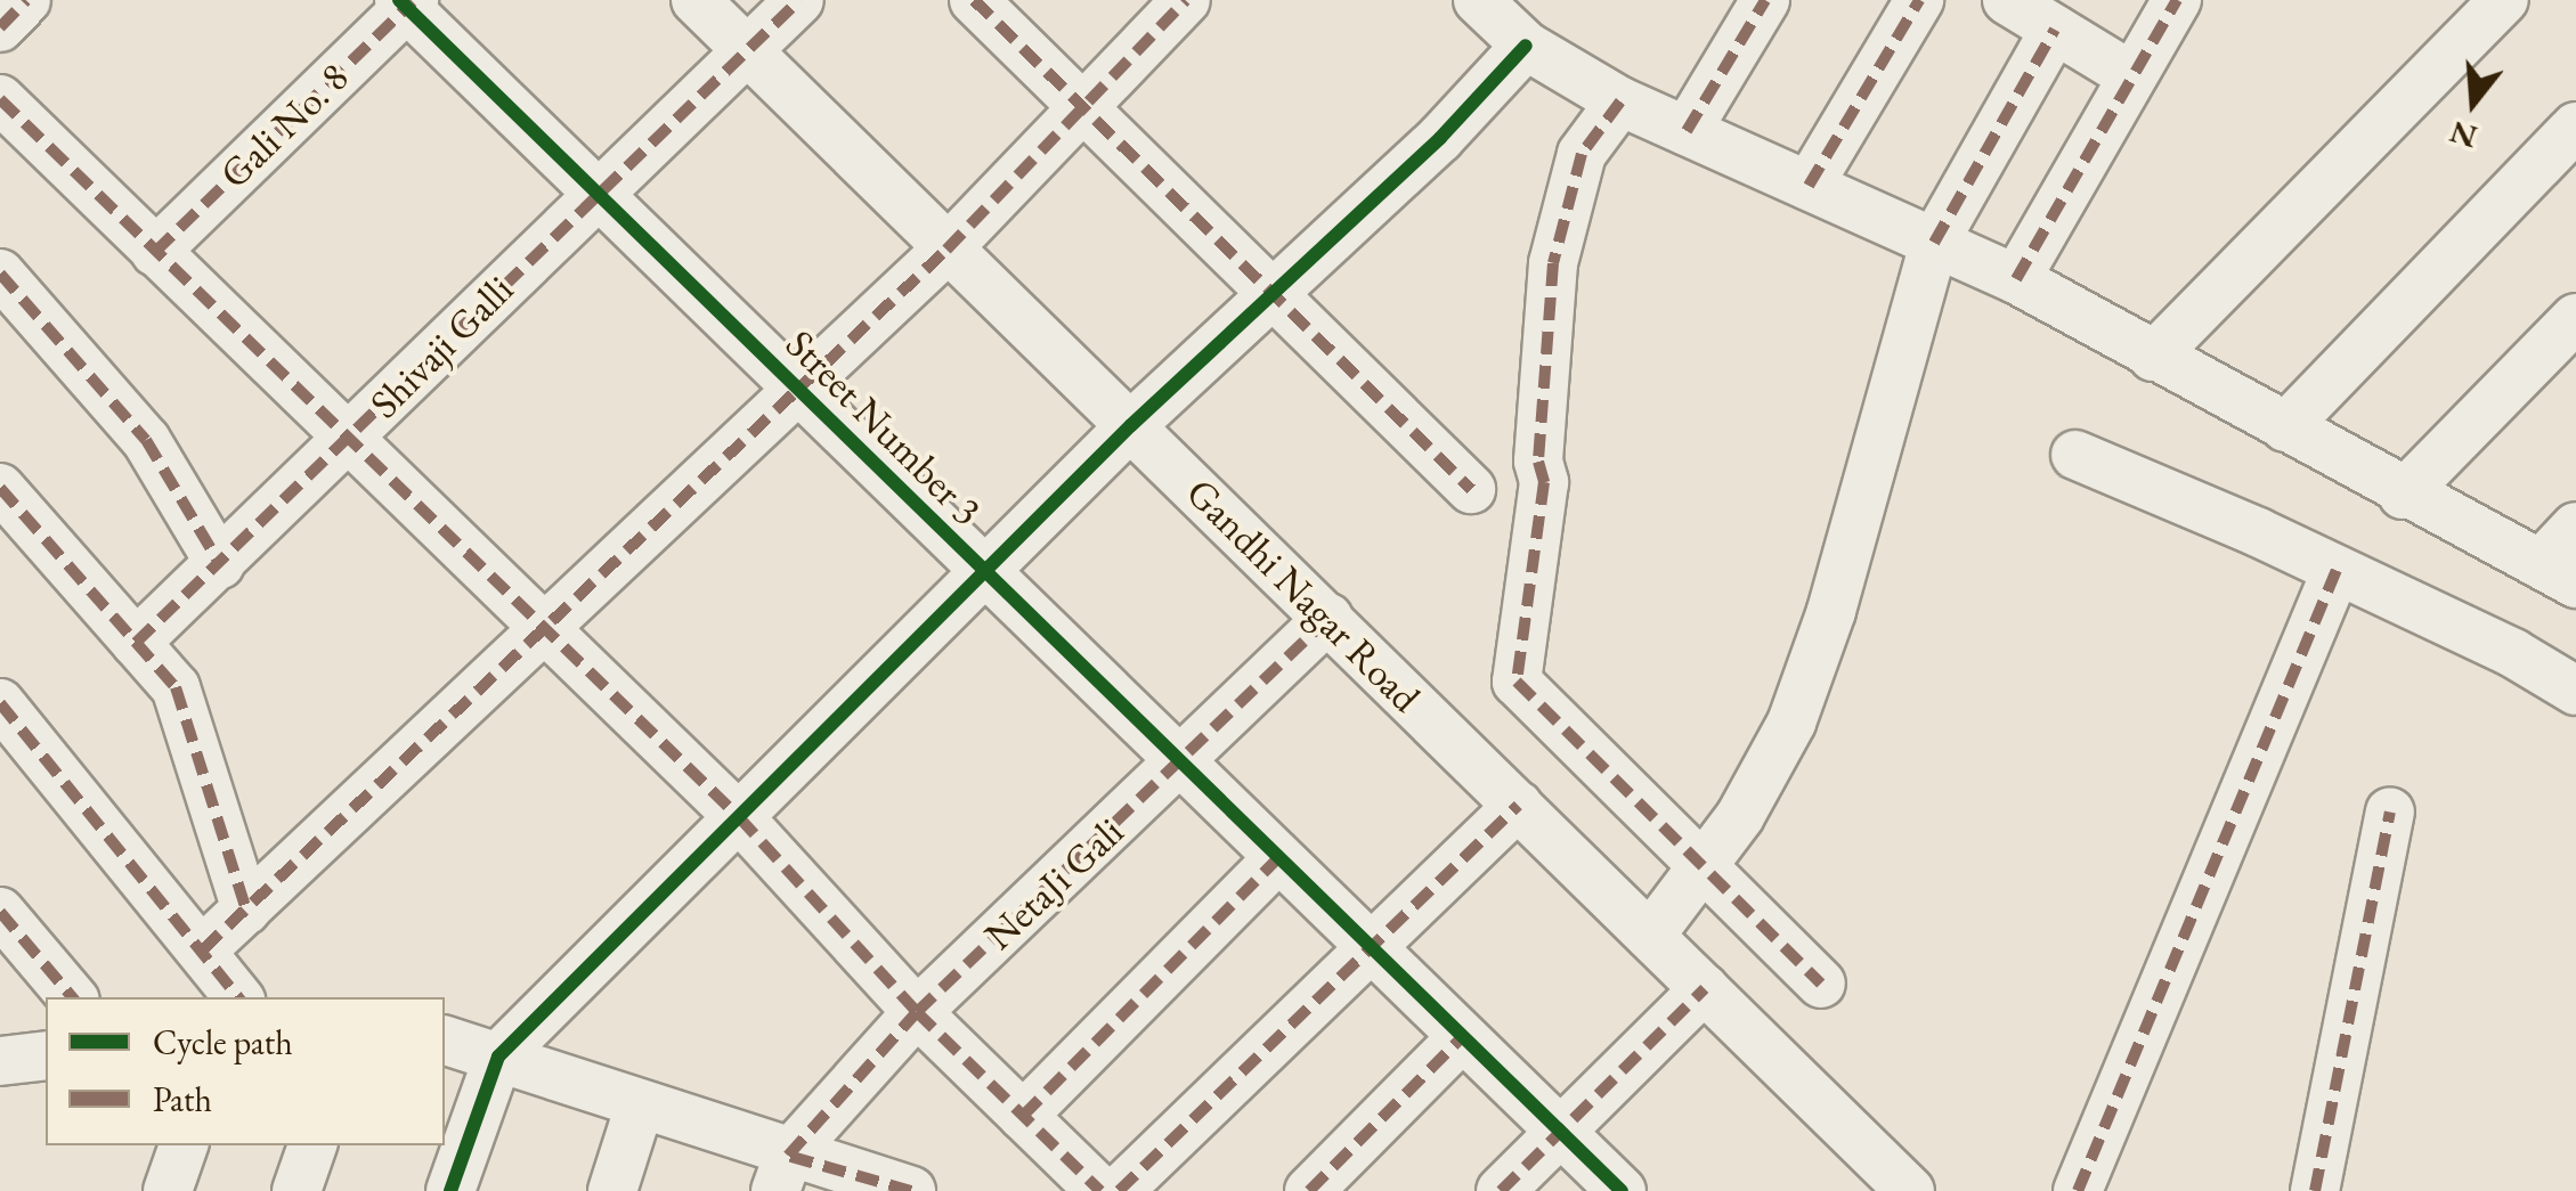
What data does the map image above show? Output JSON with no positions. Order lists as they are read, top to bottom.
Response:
{
  "streets": {
    "street": [
      "Gali No. 8",
      "Shivaji Galli",
      "Street Number 3",
      "Gandhi Nagar Road",
      "NetaJi Gali"
    ]
  },
  "crossings": [
    ["Gali No. 8", "Street Number 3"],
    ["Shivaji Galli", "Street Number 3"],
    ["Shivaji Galli", "Gandhi Nagar Road"],
    ["Street Number 3", "NetaJi Gali"],
    ["Gandhi Nagar Road", "NetaJi Gali"]
  ],
  "legend": ["Cycle path", "Path"],
  "north": "bottom"
}
